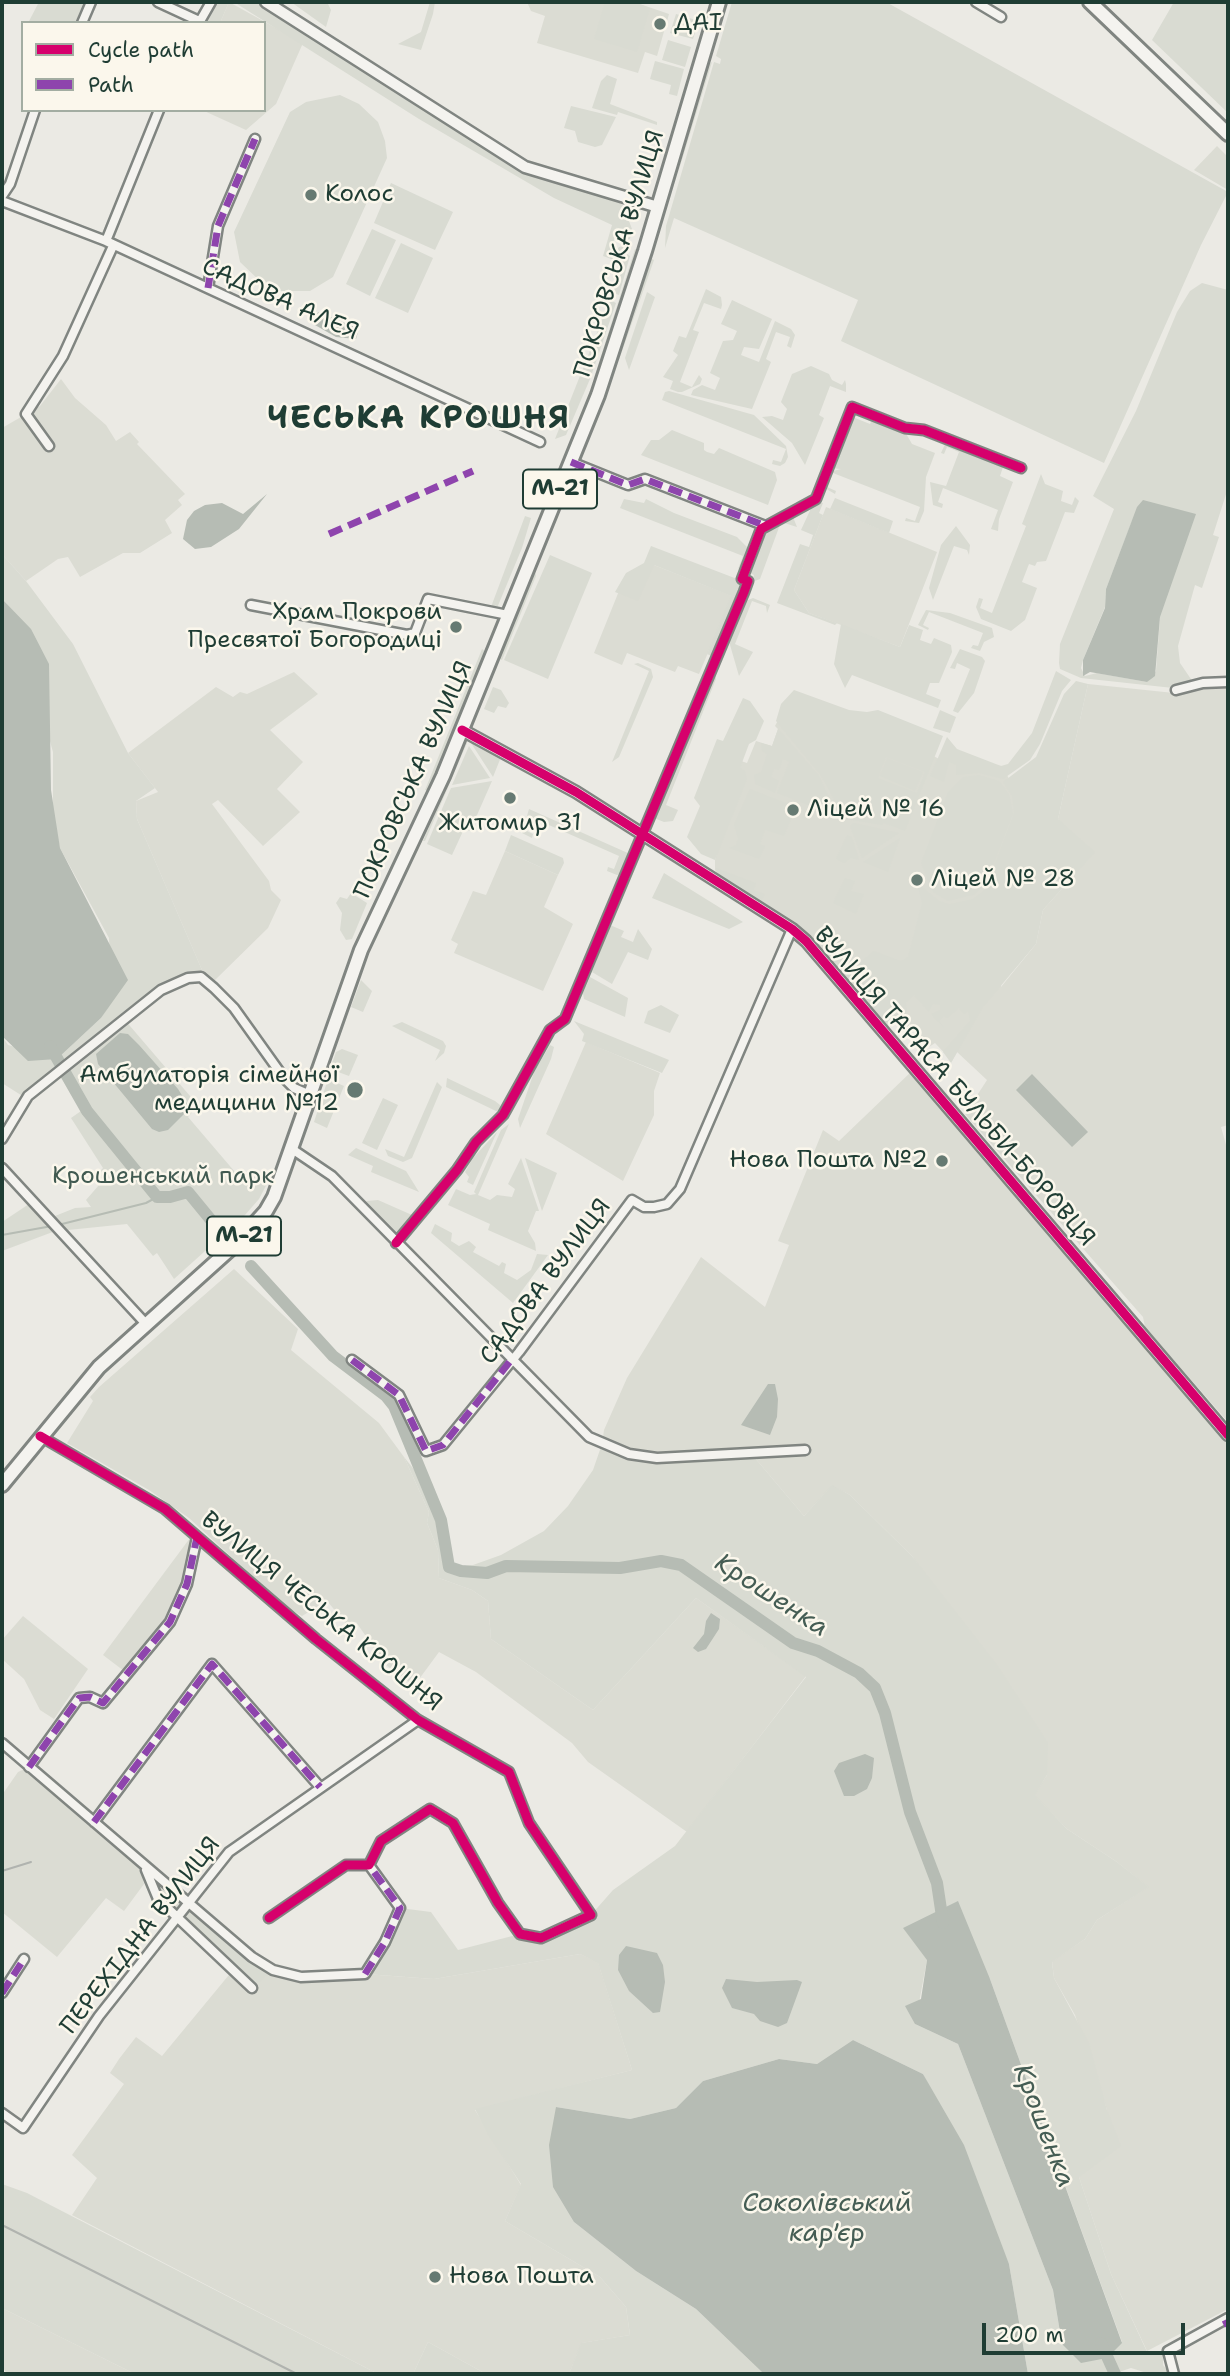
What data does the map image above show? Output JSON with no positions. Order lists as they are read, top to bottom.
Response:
{
  "streets": {
    "main road": ["ПОКРОВСЬКА ВУЛИЦЯ", "М-21"],
    "street": [
      "САДОВА АЛЕЯ",
      "ВУЛИЦЯ ТАРАСА БУЛЬБИ-БОРОВЦЯ",
      "САДОВА ВУЛИЦЯ",
      "ВУЛИЦЯ ЧЕСЬКА КРОШНЯ",
      "ПЕРЕХІДНА ВУЛИЦЯ"
    ]
  },
  "crossings": [
    ["ПОКРОВСЬКА ВУЛИЦЯ", "ВУЛИЦЯ ТАРАСА БУЛЬБИ-БОРОВЦЯ"],
    ["ПОКРОВСЬКА ВУЛИЦЯ", "ВУЛИЦЯ ЧЕСЬКА КРОШНЯ"],
    ["ВУЛИЦЯ ТАРАСА БУЛЬБИ-БОРОВЦЯ", "САДОВА ВУЛИЦЯ"],
    ["ВУЛИЦЯ ЧЕСЬКА КРОШНЯ", "ПЕРЕХІДНА ВУЛИЦЯ"]
  ],
  "districts": ["ЧЕСЬКА КРОШНЯ"],
  "water": ["Крошенка", "Соколівський кар'єр"],
  "parks": ["Крошенський парк"],
  "places": [
    "ДАІ",
    "Колос",
    "Храм Покрови Пресвятої Богородиці",
    "Житомир 31",
    "Ліцей № 16",
    "Ліцей № 28",
    "Амбулаторія сімейної медицини №12",
    "Нова Пошта №2",
    "Нова Пошта"
  ],
  "legend": ["Cycle path", "Path"],
  "scale_bar": "200 m"
}
